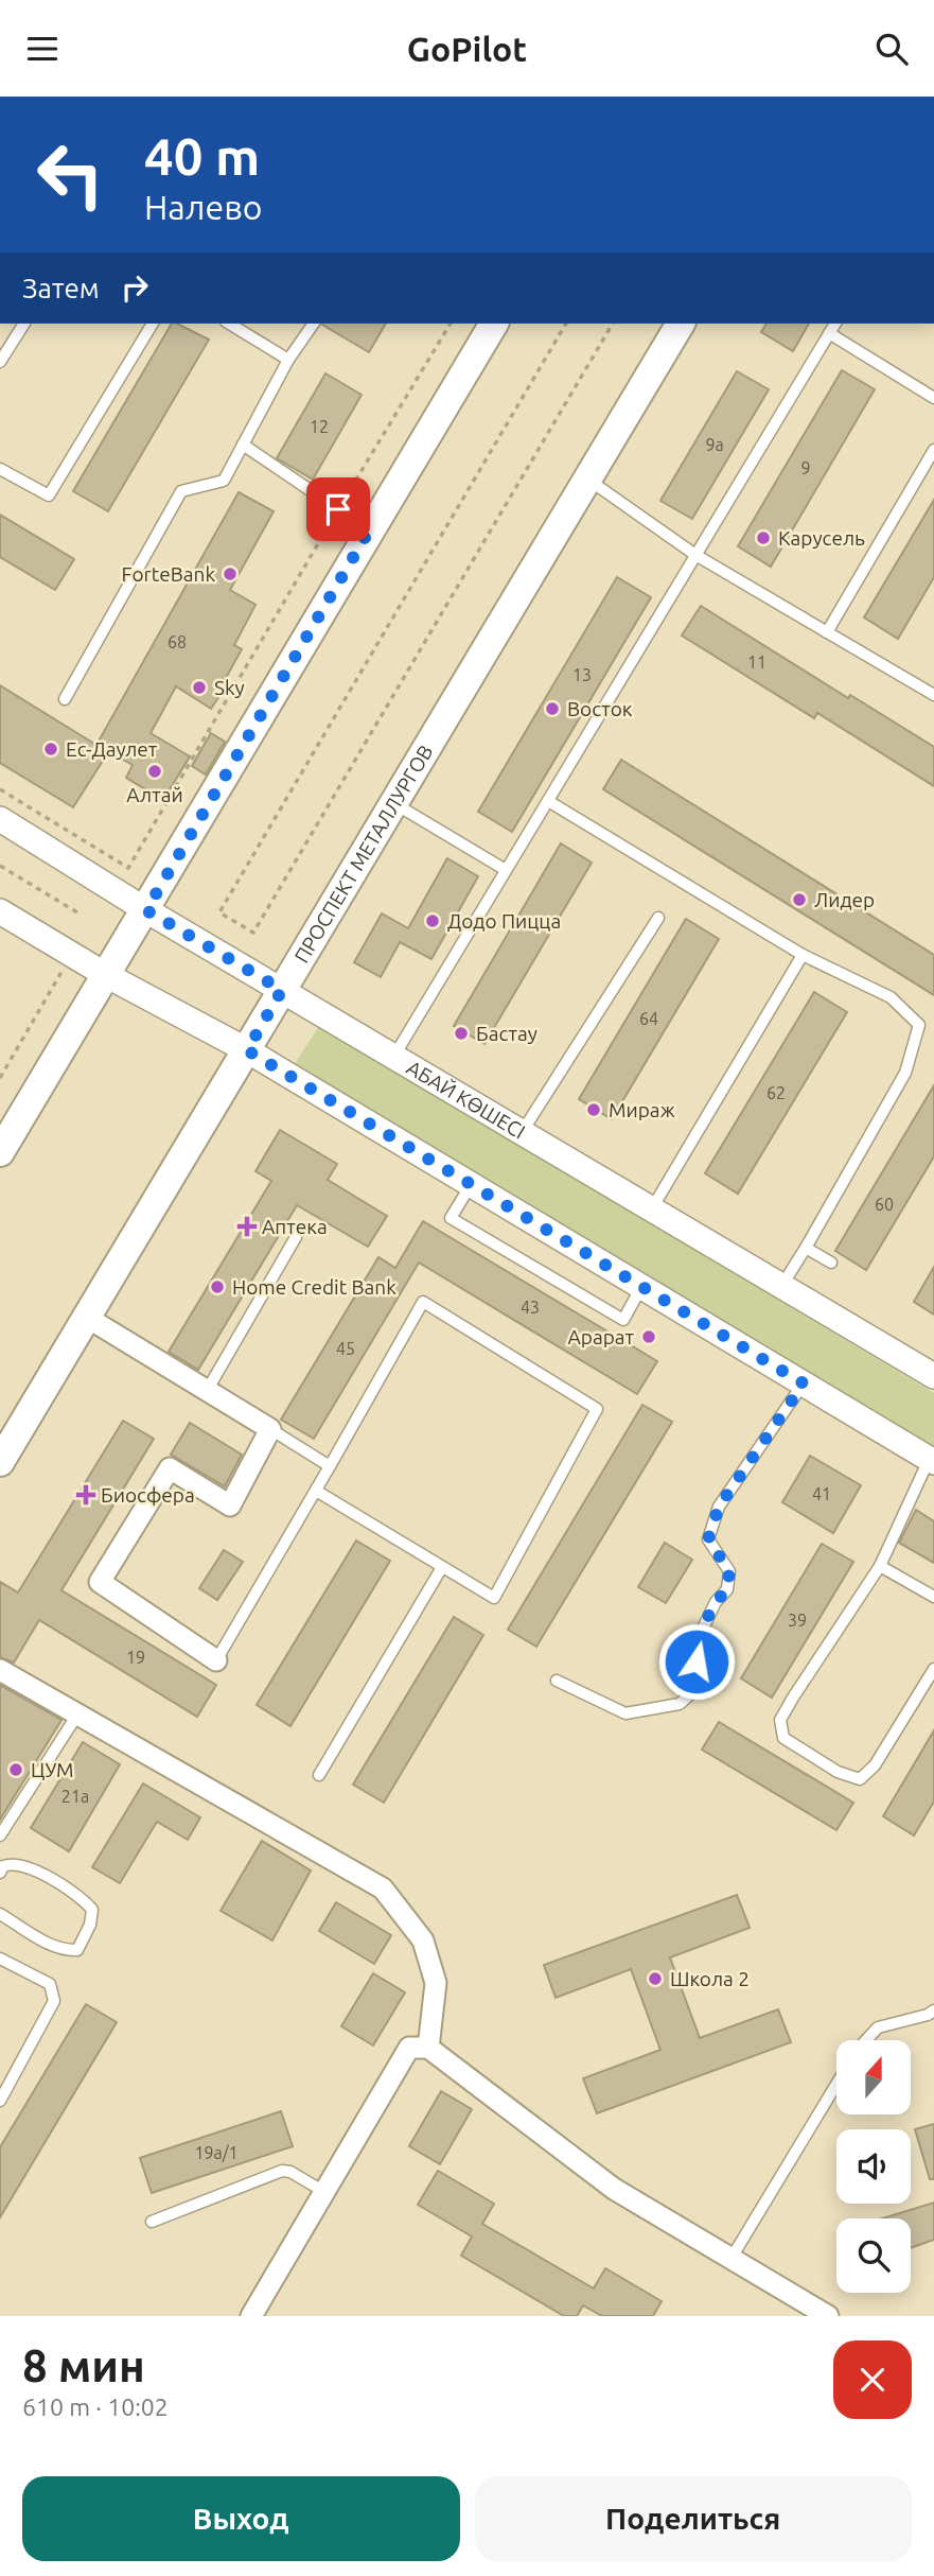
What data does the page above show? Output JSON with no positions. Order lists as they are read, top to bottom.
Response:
{
  "streets": {
    "main road": ["ПРОСПЕКТ МЕТАЛЛУРГОВ"],
    "street": ["АБАЙ КӨШЕСІ"]
  },
  "crossings": [
    ["ПРОСПЕКТ МЕТАЛЛУРГОВ", "АБАЙ КӨШЕСІ"]
  ],
  "places": {
    "other": [
      "Карусель",
      "ForteBank",
      "Sky",
      "Восток",
      "Ес-Даулет",
      "Алтай",
      "Лидер",
      "Додо Пицца",
      "Бастау",
      "Мираж",
      "Home Credit Bank",
      "Арарат",
      "ЦУМ",
      "Школа 2"
    ],
    "health": ["Аптека", "Биосфера"]
  },
  "house_numbers": [
    "12",
    "9а",
    "9",
    "68",
    "11",
    "13",
    "64",
    "62",
    "60",
    "43",
    "45",
    "41",
    "39",
    "19",
    "21а",
    "19а/1"
  ],
  "north": "top",
  "page": {
    "header": "GoPilot",
    "turn": ["40 m", "Налево"],
    "then": "Затем",
    "heading": ["8 мин", "610 m · 10:02"],
    "buttons": ["Выход", "Поделиться"]
  }
}
